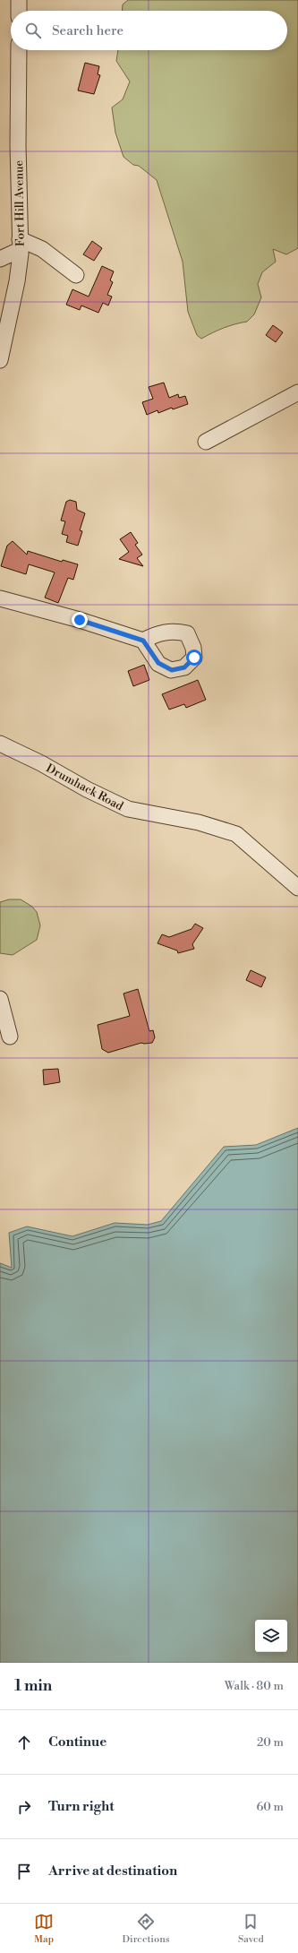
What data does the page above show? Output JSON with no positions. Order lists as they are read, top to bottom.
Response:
{
  "streets": {
    "street": ["Fort Hill Avenue", "Drumhack Road"]
  },
  "page": {
    "search": "Search here",
    "heading": ["1 min", "Walk · 80 m"],
    "list": [
      ["Continue", "20 m"],
      ["Turn right", "60 m"],
      "Arrive at destination"
    ],
    "nav": ["Map", "Directions", "Saved"]
  }
}
